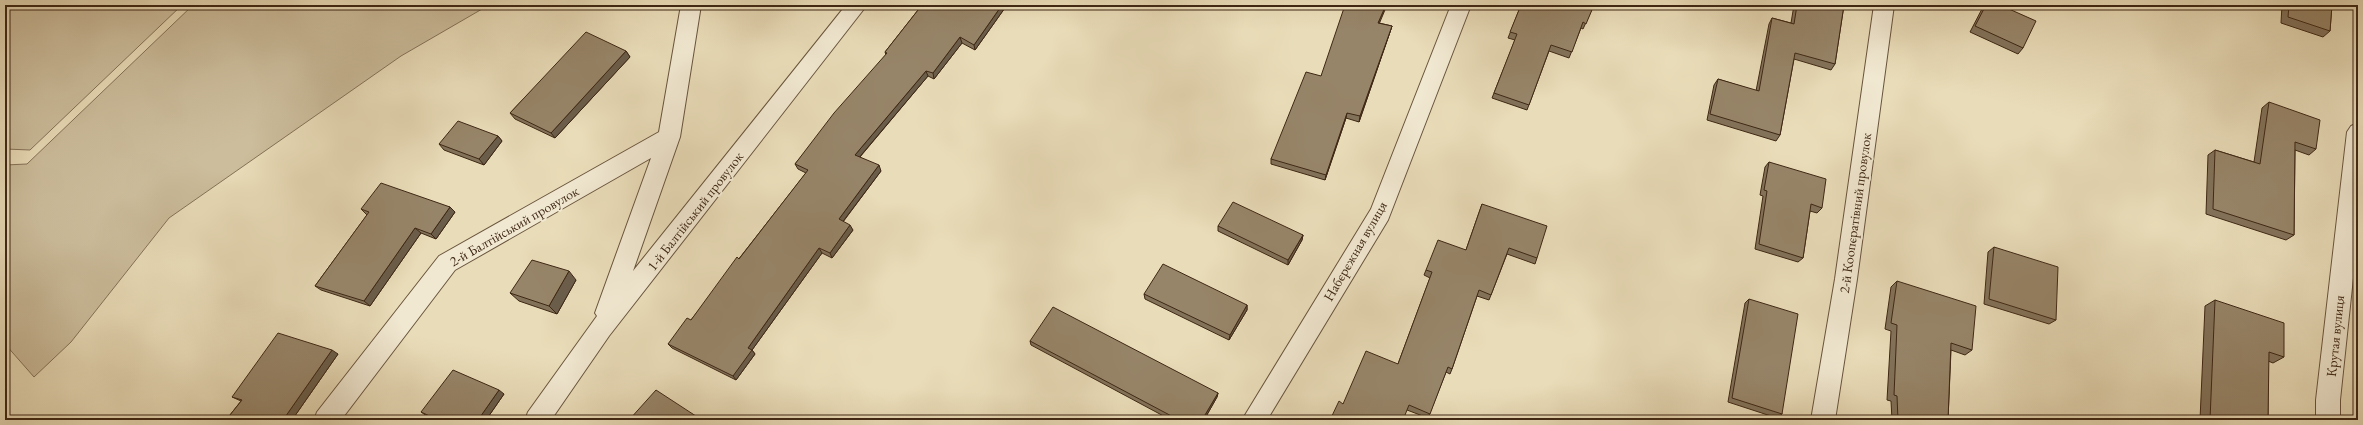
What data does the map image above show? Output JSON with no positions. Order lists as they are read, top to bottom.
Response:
{
  "streets": {
    "street": [
      "1-й Балтійський провулок",
      "2-й Коопєратівний провулок",
      "2-й Балтійський провулок",
      "Набєрєжная вулиця",
      "Крутая вулиця"
    ]
  }
}
